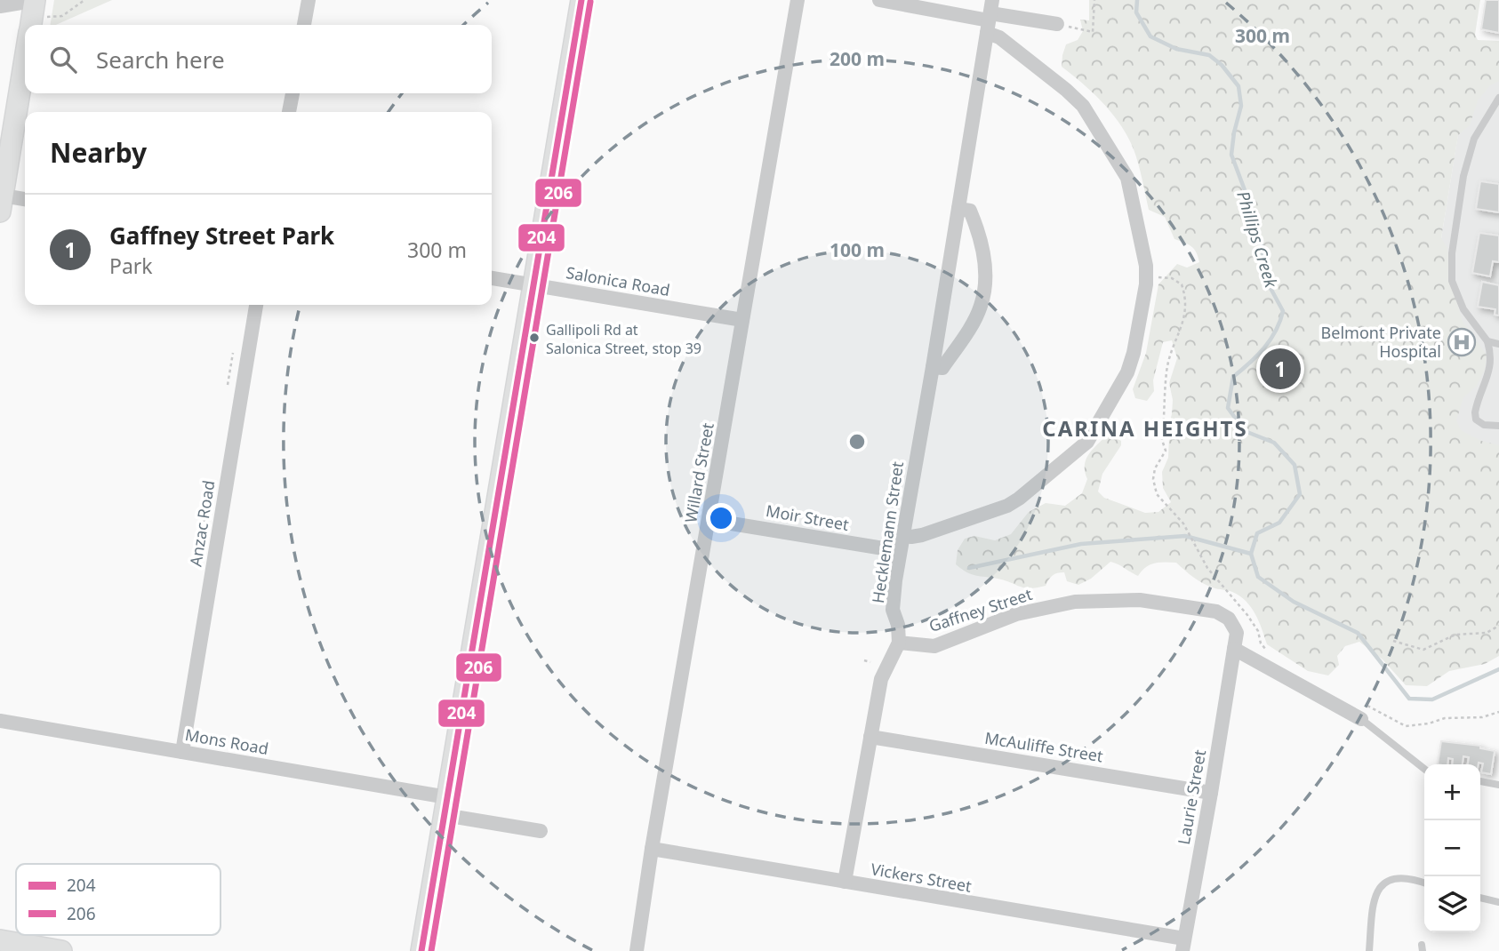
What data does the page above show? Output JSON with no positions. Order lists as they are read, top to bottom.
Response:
{
  "streets": {
    "street": [
      "Salonica Road",
      "Willard Street",
      "Moir Street",
      "Anzac Road",
      "Hecklemann Street",
      "Gaffney Street",
      "Mons Road",
      "McAuliffe Street",
      "Laurie Street",
      "Vickers Street"
    ]
  },
  "crossings": [
    ["Salonica Road", "Willard Street"],
    ["Willard Street", "Moir Street"],
    ["Willard Street", "Vickers Street"],
    ["Moir Street", "Hecklemann Street"],
    ["Anzac Road", "Mons Road"],
    ["Hecklemann Street", "Gaffney Street"],
    ["Gaffney Street", "Laurie Street"],
    ["McAuliffe Street", "Laurie Street"],
    ["Laurie Street", "Vickers Street"]
  ],
  "districts": ["CARINA HEIGHTS"],
  "water": ["Phillips Creek"],
  "places": {
    "other": ["Gallipoli Rd at Salonica Street, stop 39"],
    "hospital": ["Belmont Private Hospital"]
  },
  "lines": ["transit line 204", "transit line 206"],
  "legend": ["204", "206"],
  "page": {
    "search": "Search here",
    "heading": "Nearby",
    "list": [
      {
        "mark": "1",
        "name": "Gaffney Street Park",
        "note": "Park",
        "value": "300 m"
      }
    ],
    "pins": "1",
    "map_buttons": ["+", "−"]
  },
  "rings": ["300 m", "200 m", "100 m"]
}
